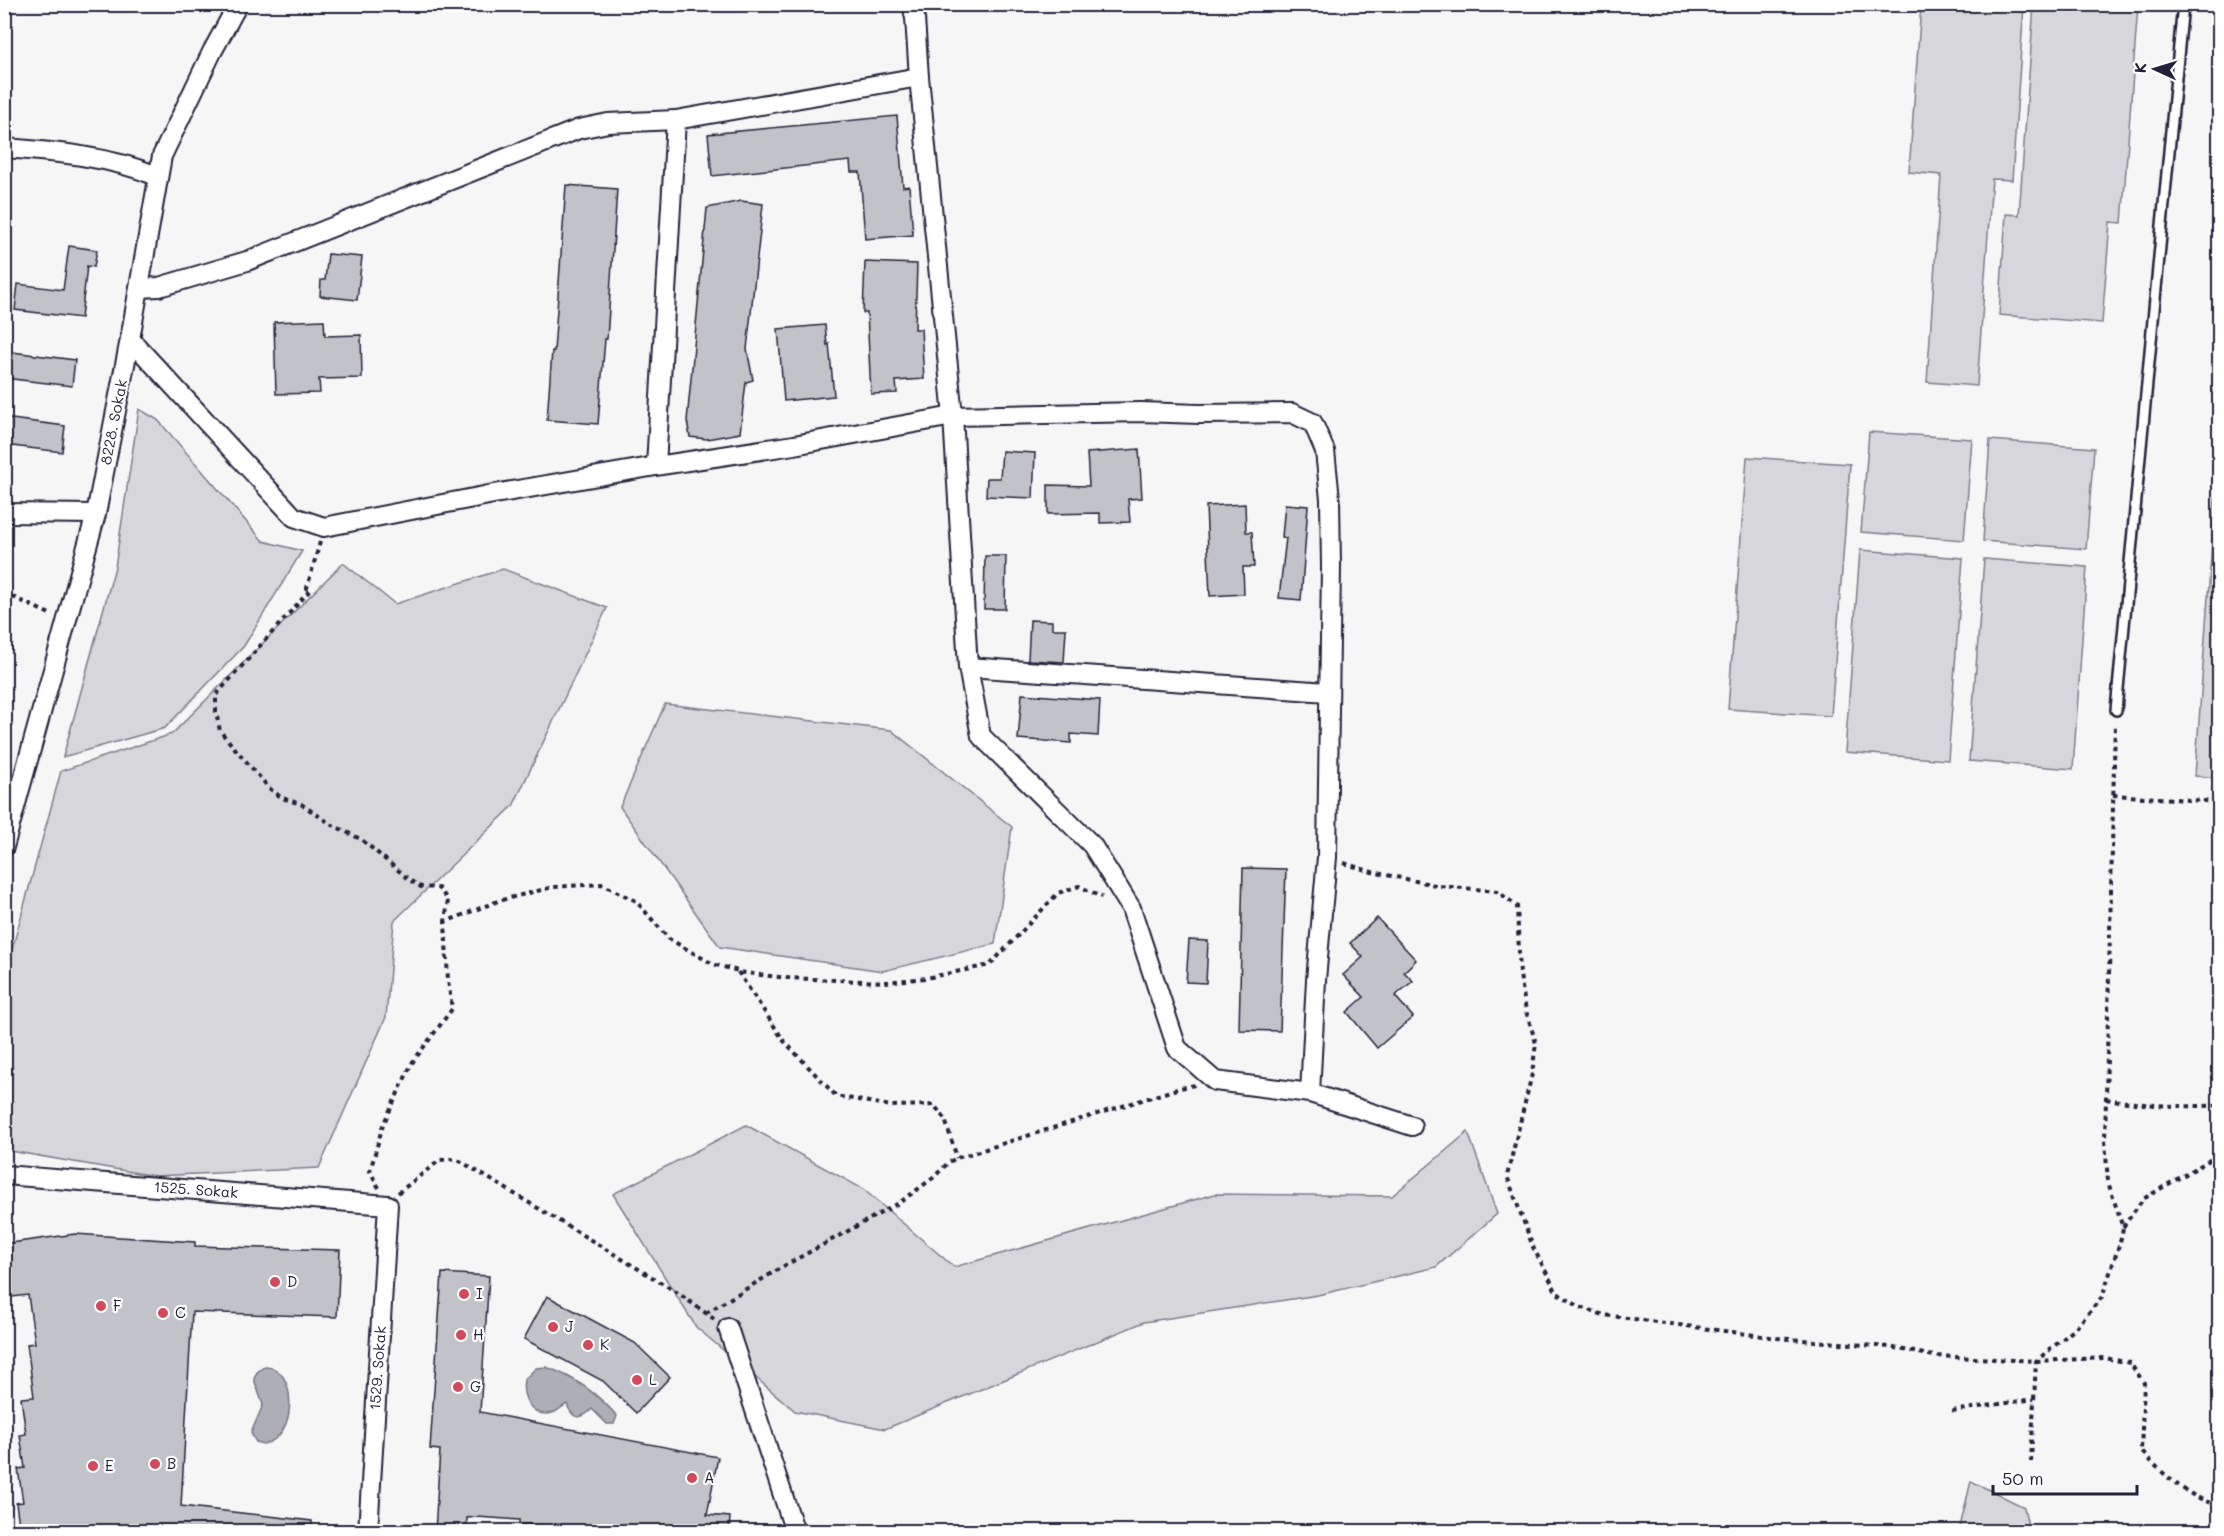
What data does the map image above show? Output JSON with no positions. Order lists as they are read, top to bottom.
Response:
{
  "streets": {
    "street": ["8228. Sokak", "1525. Sokak", "1529. Sokak"]
  },
  "crossings": [
    ["1525. Sokak", "1529. Sokak"]
  ],
  "places": [
    "D",
    "I",
    "F",
    "C",
    "J",
    "H",
    "K",
    "L",
    "G",
    "B",
    "E",
    "A"
  ],
  "scale_bar": "50 m",
  "north": "left"
}
